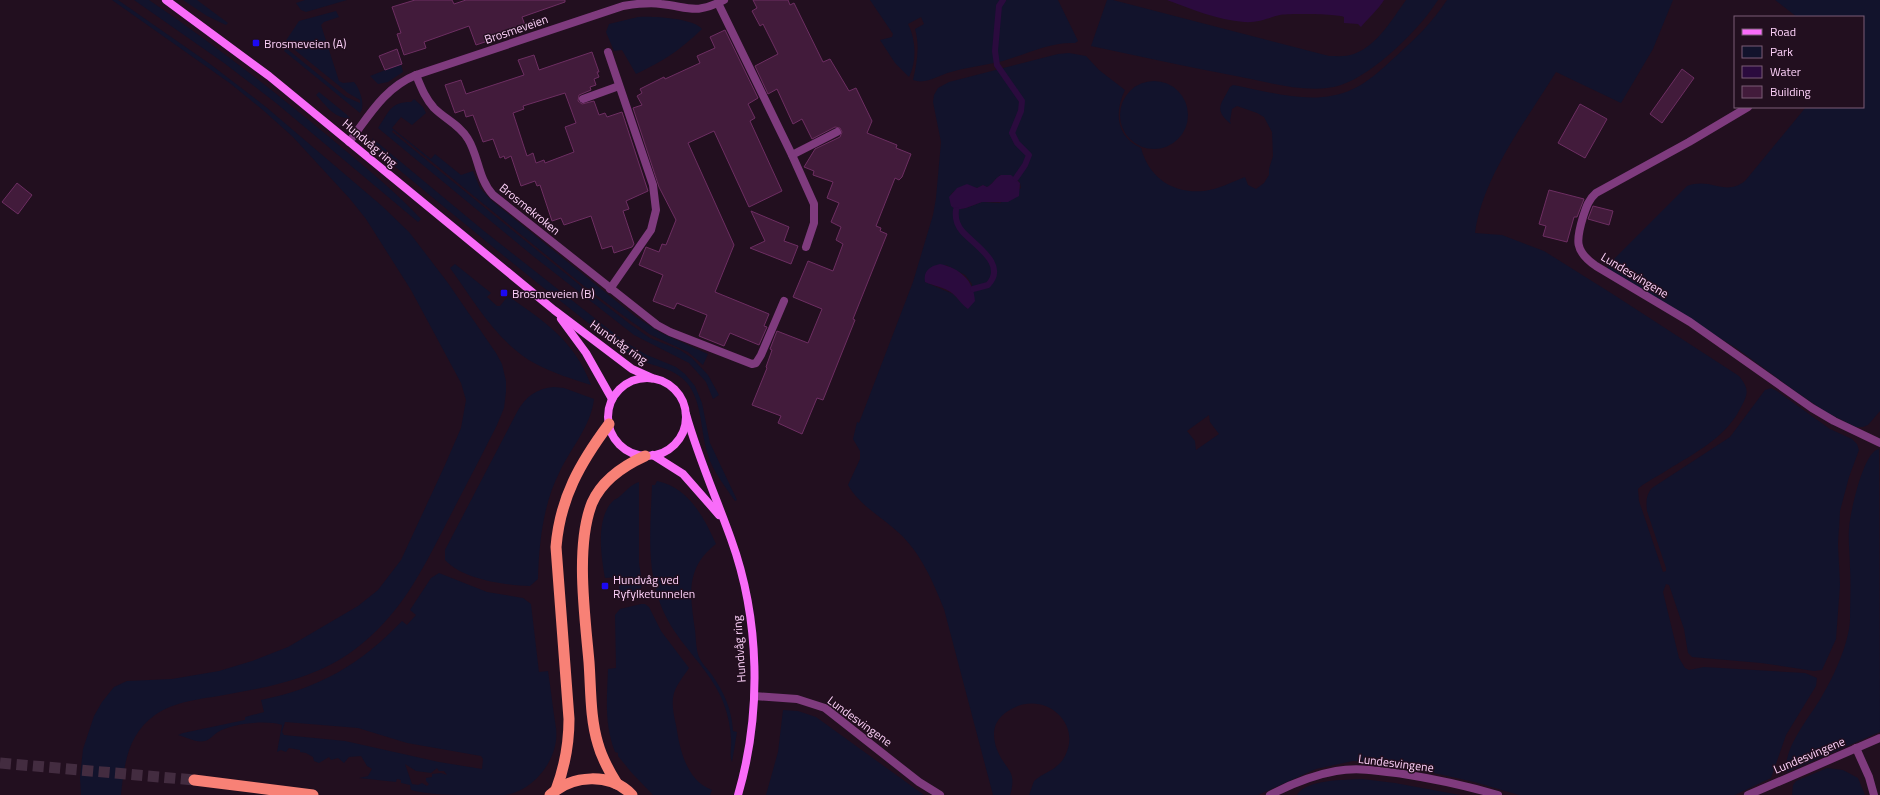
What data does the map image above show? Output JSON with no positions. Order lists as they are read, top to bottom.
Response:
{
  "streets": {
    "main road": ["Hundvåg ring"],
    "street": ["Brosmeveien", "Brosmekroken", "Lundesvingene"]
  },
  "crossings": [
    ["Brosmeveien", "Hundvåg ring"],
    ["Brosmeveien", "Brosmekroken"],
    ["Hundvåg ring", "Lundesvingene"]
  ],
  "places": {
    "transit": ["Brosmeveien (A)", "Brosmeveien (B)", "Hundvåg ved Ryfylketunnelen"]
  },
  "legend": [
    "Road",
    "Park",
    "Water",
    "Building"
  ]
}
